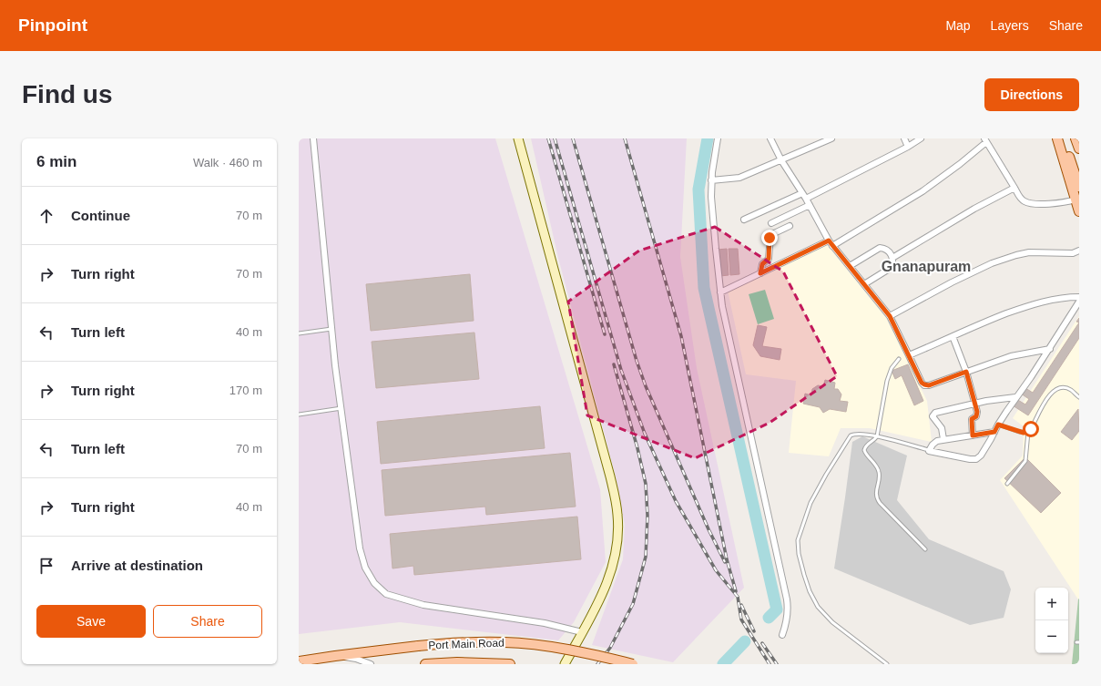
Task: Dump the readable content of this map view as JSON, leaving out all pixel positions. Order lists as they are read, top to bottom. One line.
{"streets":{"main road":["Port Main Road"]},"districts":["Gnanapuram"],"page":{"header":"Pinpoint","nav":["Map","Layers","Share"],"buttons":["Directions",["Save","Share"]],"title":"Find us","heading":["6 min","Walk · 460 m"],"list":[["Continue","70 m"],["Turn right","70 m"],["Turn left","40 m"],["Turn right","170 m"],["Turn left","70 m"],["Turn right","40 m"],"Arrive at destination"],"map_buttons":["+","−"]}}
